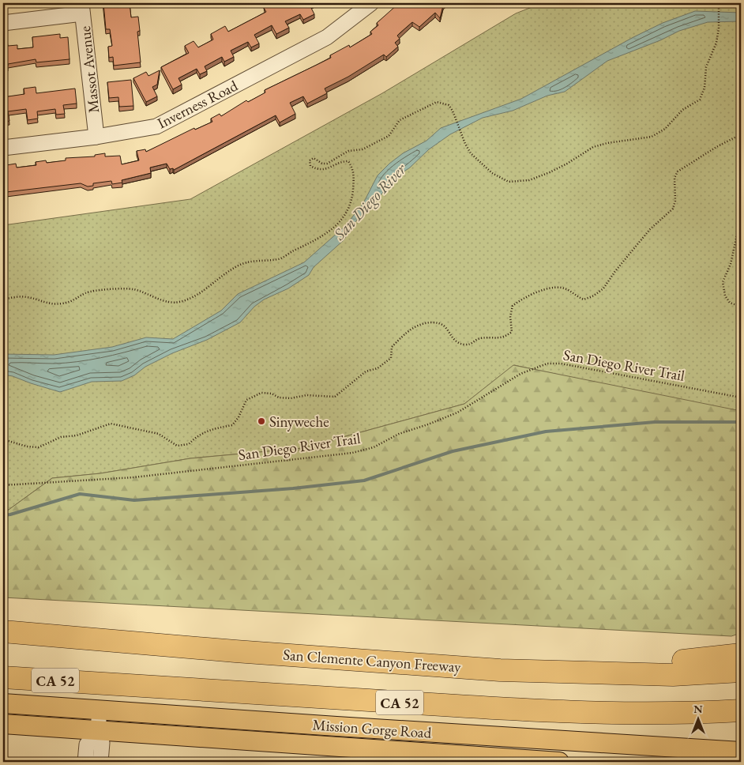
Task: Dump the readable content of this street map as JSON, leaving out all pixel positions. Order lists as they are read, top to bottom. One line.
{"streets":{"highway":["San Clemente Canyon Freeway","CA 52"],"main road":["Mission Gorge Road"],"street":["Massot Avenue","Inverness Road"],"path":["San Diego River Trail"]},"crossings":[["Massot Avenue","Inverness Road"]],"water":["San Diego River"],"places":["Sinyweche"],"north":"top"}
